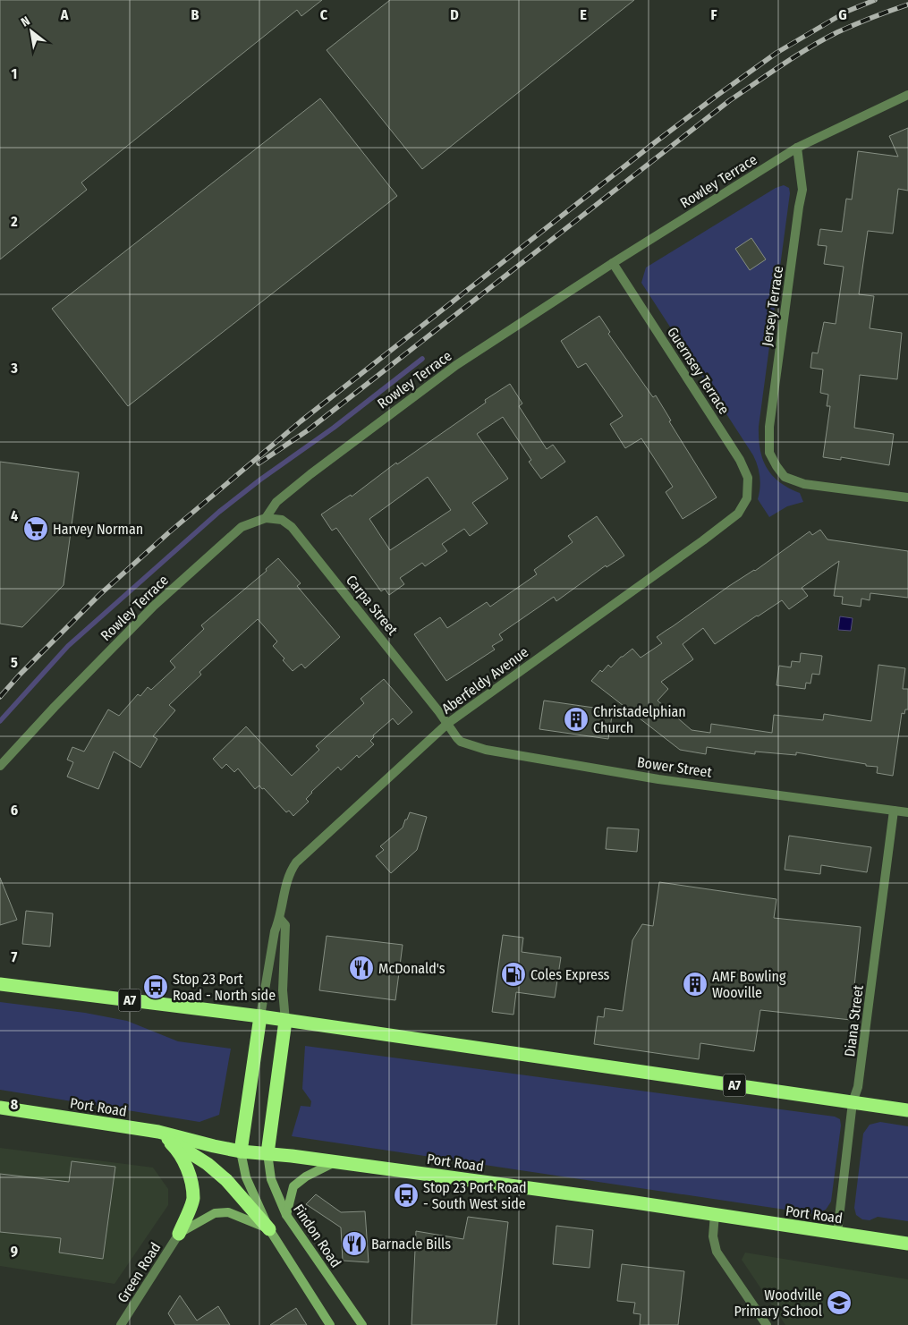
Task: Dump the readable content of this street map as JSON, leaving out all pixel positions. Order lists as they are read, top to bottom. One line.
{"streets":{"highway":["A7","Port Road"],"main road":["Findon Road"],"street":["Rowley Terrace","Jersey Terrace","Guernsey Terrace","Carpa Street","Aberfeldy Avenue","Bower Street","Diana Street","Green Road"]},"crossings":[["Rowley Terrace","Jersey Terrace"],["Rowley Terrace","Guernsey Terrace"],["Rowley Terrace","Carpa Street"],["Guernsey Terrace","Aberfeldy Avenue"],["Carpa Street","Aberfeldy Avenue"],["Carpa Street","Bower Street"],["Aberfeldy Avenue","Bower Street"],["Aberfeldy Avenue","A7"],["Bower Street","Diana Street"],["A7","Diana Street"],["Diana Street","Port Road"],["Port Road","Findon Road"]],"places":{"supermarket":["Harvey Norman"],"building":["Christadelphian Church","AMF Bowling Wooville"],"restaurant":["McDonald's","Barnacle Bills"],"fuel station":["Coles Express"],"bus stop":["Stop 23 Port Road - North side","Stop 23 Port Road - South West side"],"school or university":["Woodville Primary School"]},"north":"top left","grid":{"columns":["A","B","C","D","E","F","G"],"rows":["1","2","3","4","5","6","7","8","9"]}}
